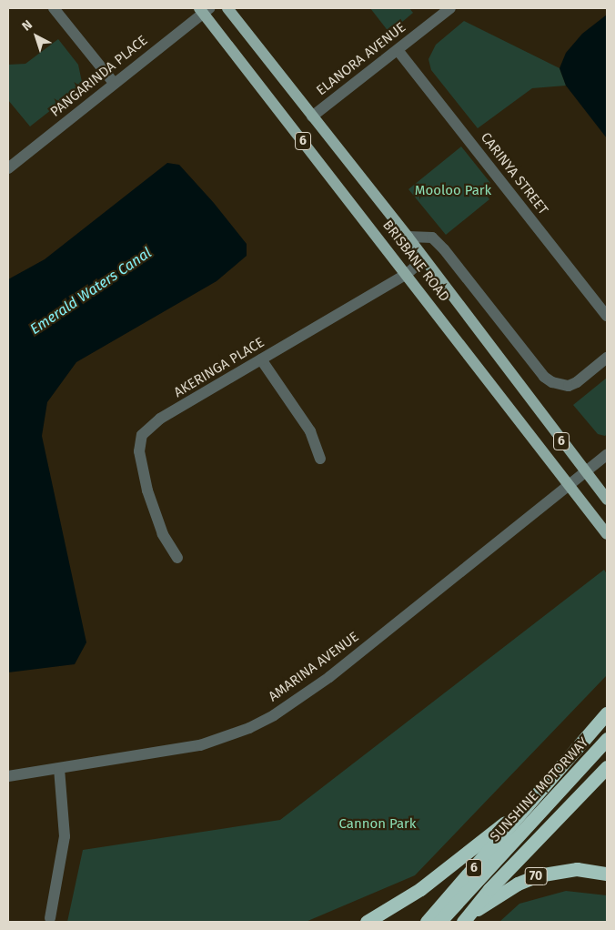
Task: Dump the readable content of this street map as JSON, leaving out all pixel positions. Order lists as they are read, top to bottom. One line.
{"streets":{"highway":["6","SUNSHINE MOTORWAY","70"],"main road":["BRISBANE ROAD"],"street":["ELANORA AVENUE","PANGARINDA PLACE","CARINYA STREET","AKERINGA PLACE","AMARINA AVENUE"]},"crossings":[["ELANORA AVENUE","CARINYA STREET"],["ELANORA AVENUE","BRISBANE ROAD"],["PANGARINDA PLACE","BRISBANE ROAD"],["BRISBANE ROAD","AKERINGA PLACE"],["BRISBANE ROAD","AMARINA AVENUE"]],"water":["Emerald Waters Canal"],"parks":["Mooloo Park","Cannon Park"],"north":"top left"}
